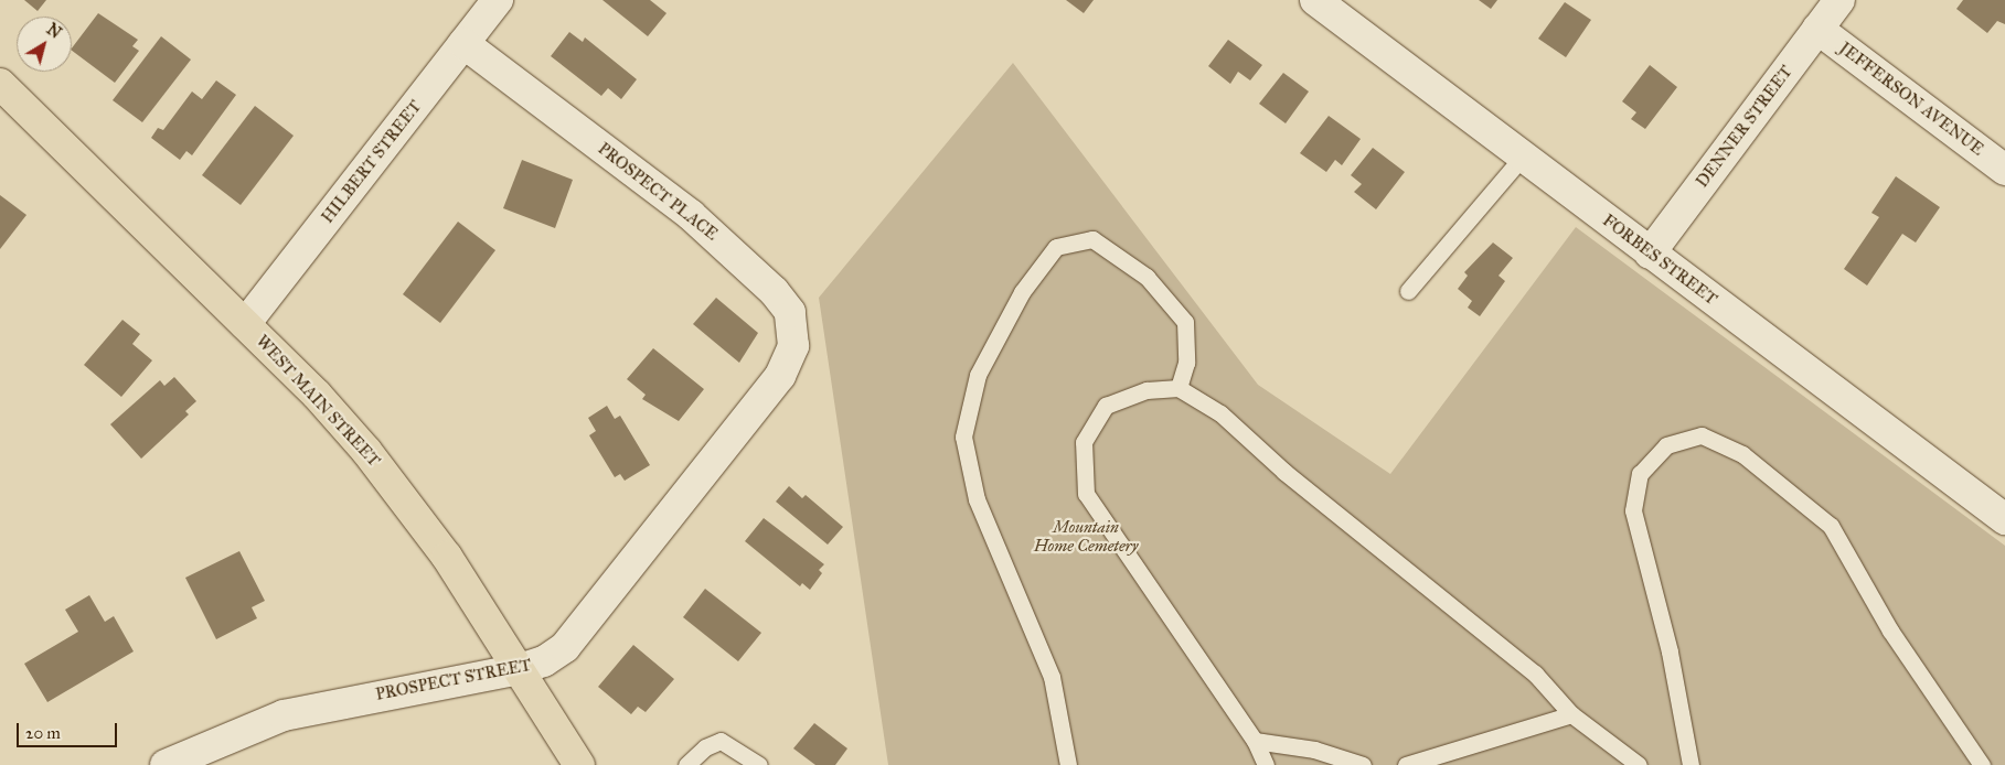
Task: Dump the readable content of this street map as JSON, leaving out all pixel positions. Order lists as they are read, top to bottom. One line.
{"streets":{"main road":["WEST MAIN STREET"],"street":["JEFFERSON AVENUE","DENNER STREET","HILBERT STREET","PROSPECT PLACE","FORBES STREET","PROSPECT STREET"]},"crossings":[["JEFFERSON AVENUE","DENNER STREET"],["DENNER STREET","FORBES STREET"],["HILBERT STREET","PROSPECT PLACE"],["HILBERT STREET","WEST MAIN STREET"],["PROSPECT PLACE","PROSPECT STREET"],["WEST MAIN STREET","PROSPECT STREET"]],"parks":["Mountain Home Cemetery"],"scale_bar":"20 m","north":"top right"}
